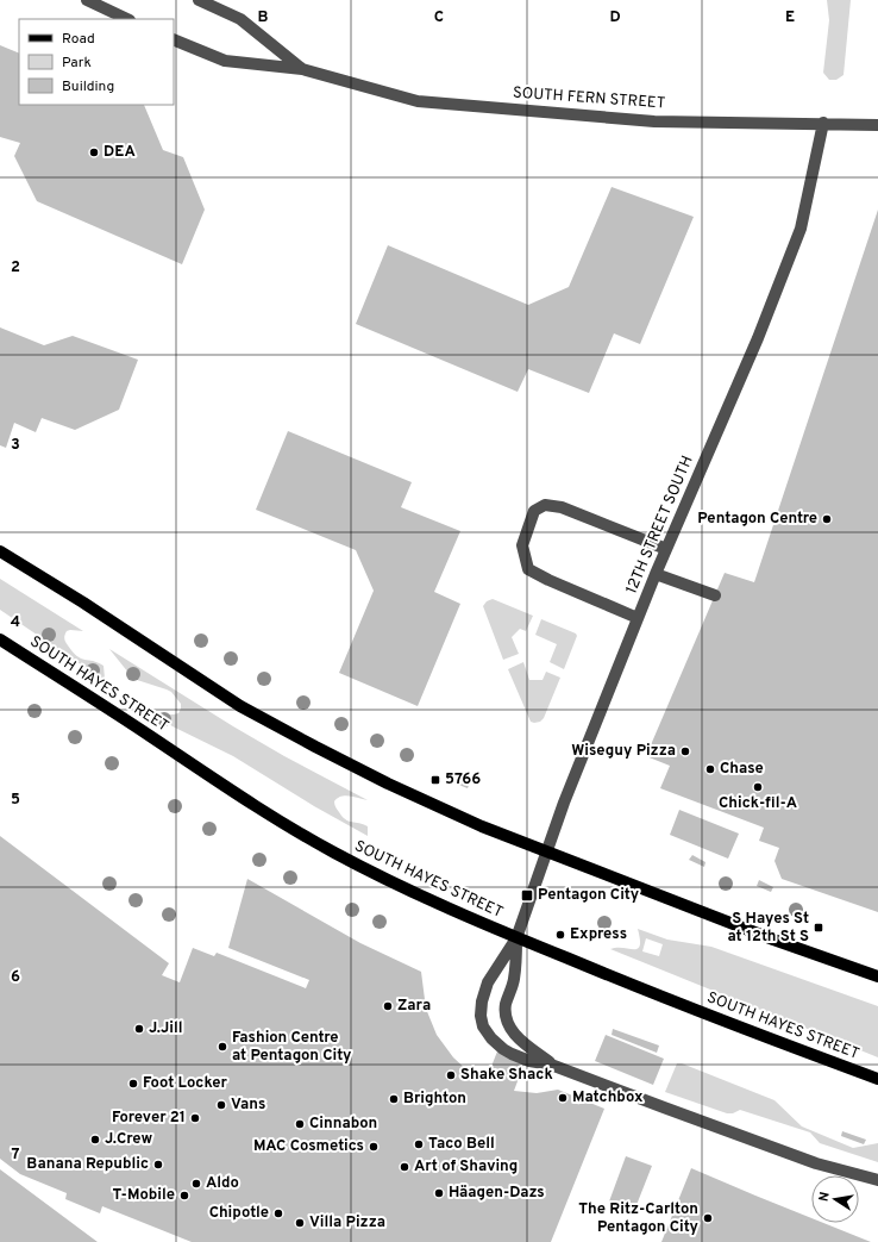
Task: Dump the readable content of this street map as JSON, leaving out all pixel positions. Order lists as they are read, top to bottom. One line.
{"streets":{"main road":["SOUTH HAYES STREET"],"street":["SOUTH FERN STREET","12TH STREET SOUTH"]},"crossings":[["SOUTH FERN STREET","12TH STREET SOUTH"],["12TH STREET SOUTH","SOUTH HAYES STREET"]],"places":{"other":["DEA","Pentagon Centre","Wiseguy Pizza","Chase","Chick-fil-A","Express","Zara","J.Jill","Fashion Centre at Pentagon City","Shake Shack","Foot Locker","Matchbox","Brighton","Vans","Forever 21","Cinnabon","J.Crew","Taco Bell","MAC Cosmetics","Banana Republic","Art of Shaving","Aldo","Häagen-Dazs","T-Mobile","Chipotle","The Ritz-Carlton Pentagon City","Villa Pizza"],"transit":["5766","Pentagon City","S Hayes St at 12th St S"]},"legend":["Road","Park","Building"],"north":"left","grid":{"columns":["B","C","D","E"],"rows":["2","3","4","5","6","7"]}}
